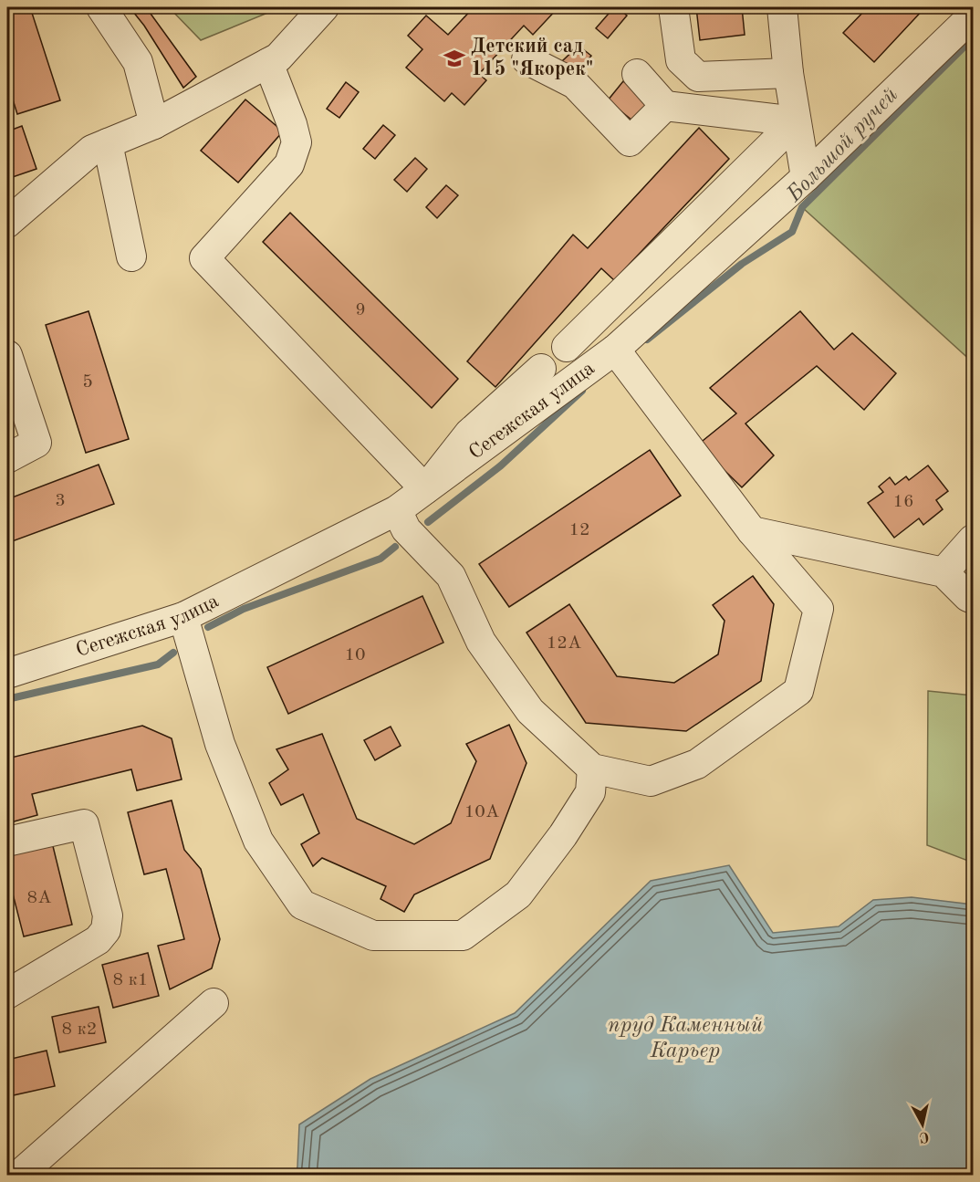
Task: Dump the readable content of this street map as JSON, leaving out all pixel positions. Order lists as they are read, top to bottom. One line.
{"streets":{"street":["Сегежская улица"]},"water":["Большой ручей","пруд Каменный Карьер"],"places":{"school or university":["Детский сад 115 \"Якорек\""]},"house_numbers":["9","5","3","16","12","12А","10","10А","8А","8 к1","8 к2"],"north":"bottom"}
